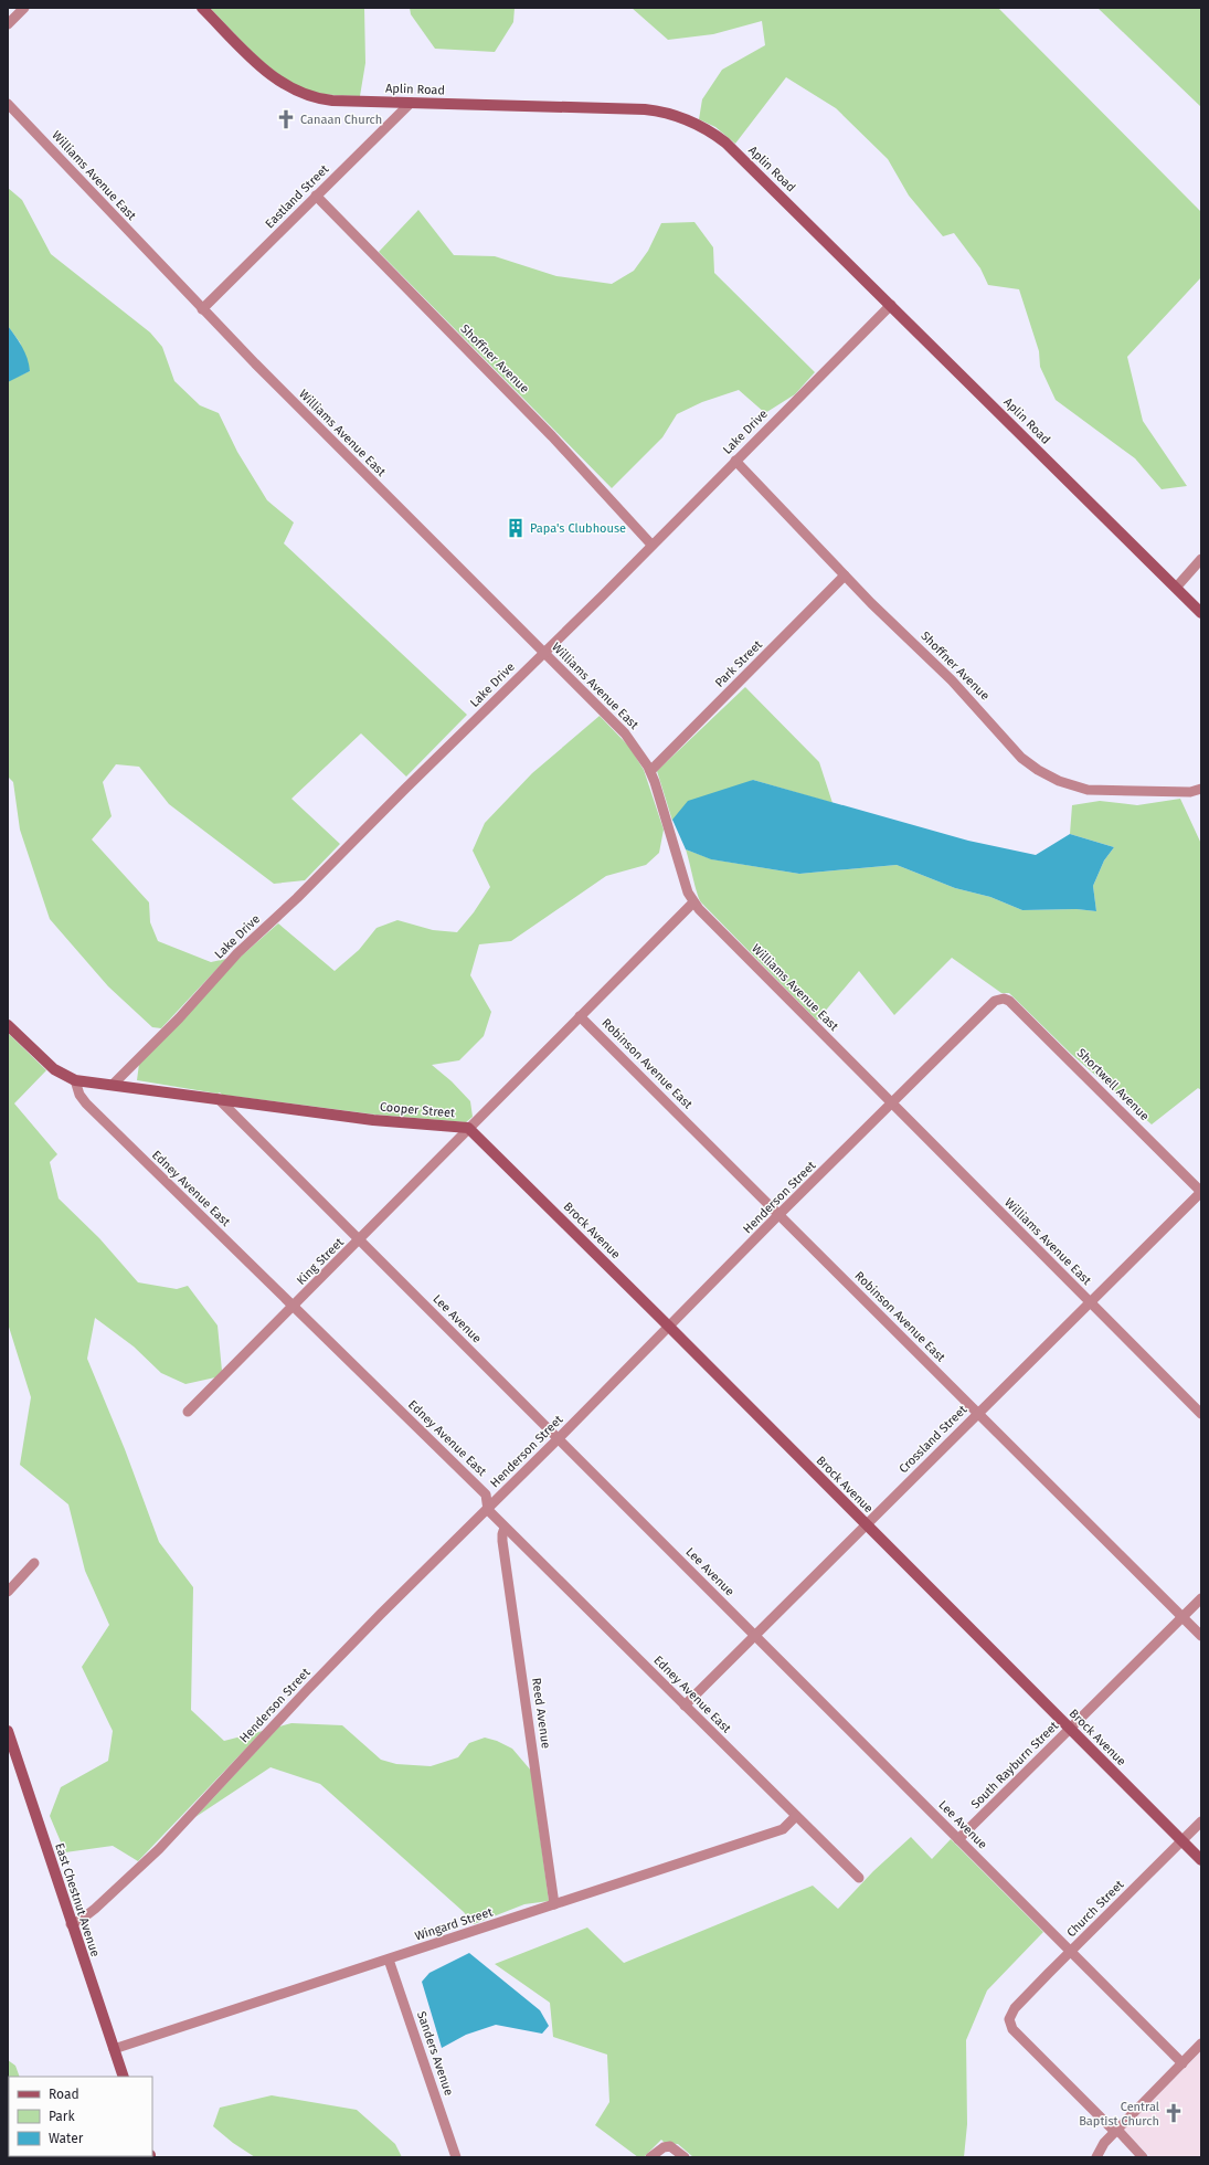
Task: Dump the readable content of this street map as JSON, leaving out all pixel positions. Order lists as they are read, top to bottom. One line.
{"streets":{"street":["Aplin Road","Williams Avenue East","Eastland Street","Shoffner Avenue","Lake Drive","Park Street","Robinson Avenue East","Shortwell Avenue","Cooper Street","Edney Avenue East","Henderson Street","Brock Avenue","King Street","Lee Avenue","Crossland Street","Reed Avenue","South Rayburn Street","East Chestnut Avenue","Church Street","Wingard Street","Sanders Avenue"]},"crossings":[["Aplin Road","Eastland Street"],["Aplin Road","Lake Drive"],["Williams Avenue East","Eastland Street"],["Williams Avenue East","Lake Drive"],["Williams Avenue East","Park Street"],["Williams Avenue East","Cooper Street"],["Williams Avenue East","Henderson Street"],["Williams Avenue East","Crossland Street"],["Eastland Street","Shoffner Avenue"],["Shoffner Avenue","Lake Drive"],["Shoffner Avenue","Park Street"],["Lake Drive","Cooper Street"],["Robinson Avenue East","Cooper Street"],["Robinson Avenue East","Henderson Street"],["Robinson Avenue East","Crossland Street"],["Robinson Avenue East","South Rayburn Street"],["Shortwell Avenue","Henderson Street"],["Shortwell Avenue","Crossland Street"],["Cooper Street","Edney Avenue East"],["Cooper Street","Brock Avenue"],["Cooper Street","King Street"],["Cooper Street","Lee Avenue"],["Edney Avenue East","Henderson Street"],["Edney Avenue East","King Street"],["Edney Avenue East","Crossland Street"],["Edney Avenue East","Reed Avenue"],["Edney Avenue East","Wingard Street"],["Henderson Street","Brock Avenue"],["Henderson Street","Lee Avenue"],["Henderson Street","East Chestnut Avenue"],["Brock Avenue","King Street"],["Brock Avenue","Crossland Street"],["Brock Avenue","South Rayburn Street"],["Brock Avenue","Church Street"],["King Street","Lee Avenue"],["Lee Avenue","Crossland Street"],["Lee Avenue","South Rayburn Street"],["Lee Avenue","Church Street"],["Reed Avenue","Wingard Street"],["East Chestnut Avenue","Wingard Street"],["Wingard Street","Sanders Avenue"]],"places":{"church":["Canaan Church","Central Baptist Church"],"building":["Papa's Clubhouse"]},"legend":["Road","Park","Water"]}
